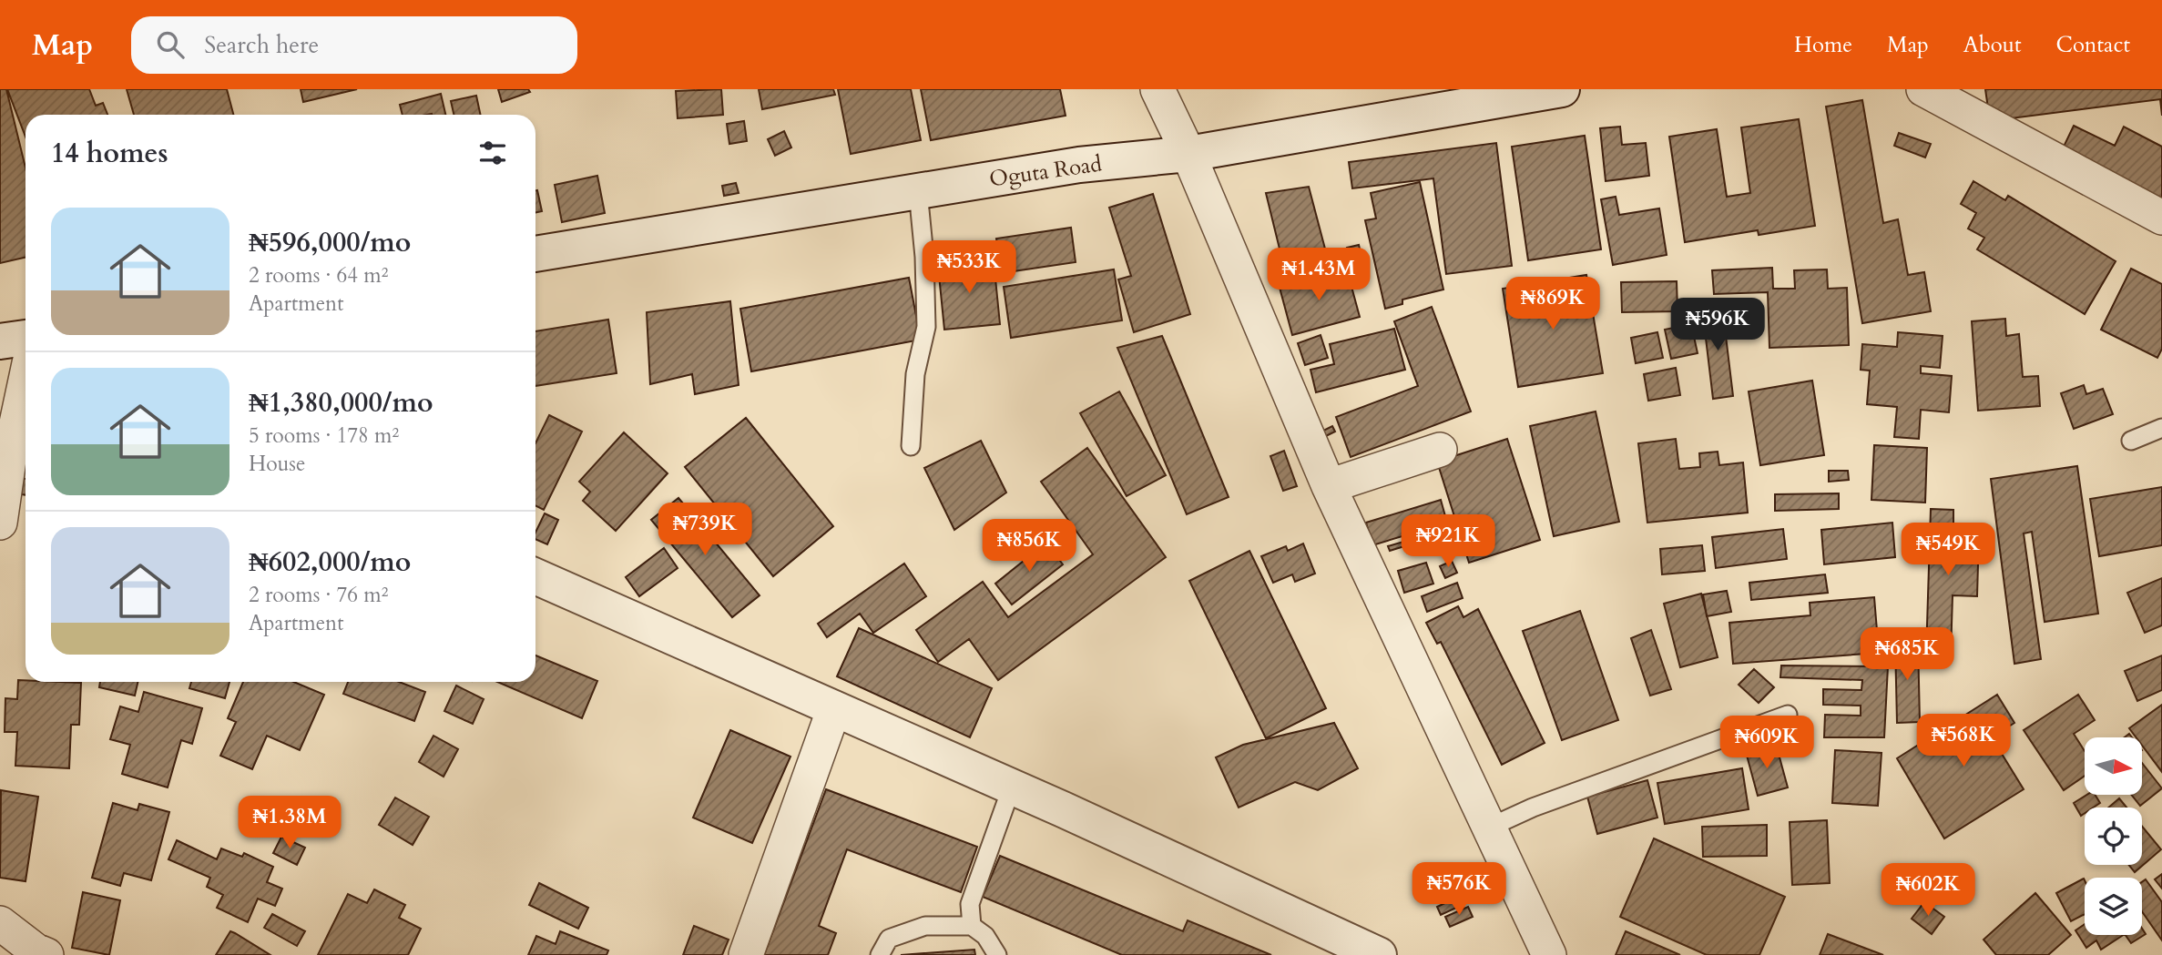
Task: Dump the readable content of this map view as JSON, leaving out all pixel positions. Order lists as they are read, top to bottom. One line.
{"streets":{"main road":["Oguta Road"]},"north":"right","page":{"header":"Map","search":"Search here","nav":["Home","Map","About","Contact"],"heading":"14 homes","list":[{"name":"₦596,000/mo","note":"2 rooms · 64 m² · Apartment"},{"name":"₦1,380,000/mo","note":"5 rooms · 178 m² · House"},{"name":"₦602,000/mo","note":"2 rooms · 76 m² · Apartment"}],"price":["₦533K","₦1.43M","₦869K","₦596K","₦739K","₦921K","₦856K","₦549K","₦685K","₦568K","₦609K","₦1.38M","₦576K","₦602K"]}}
